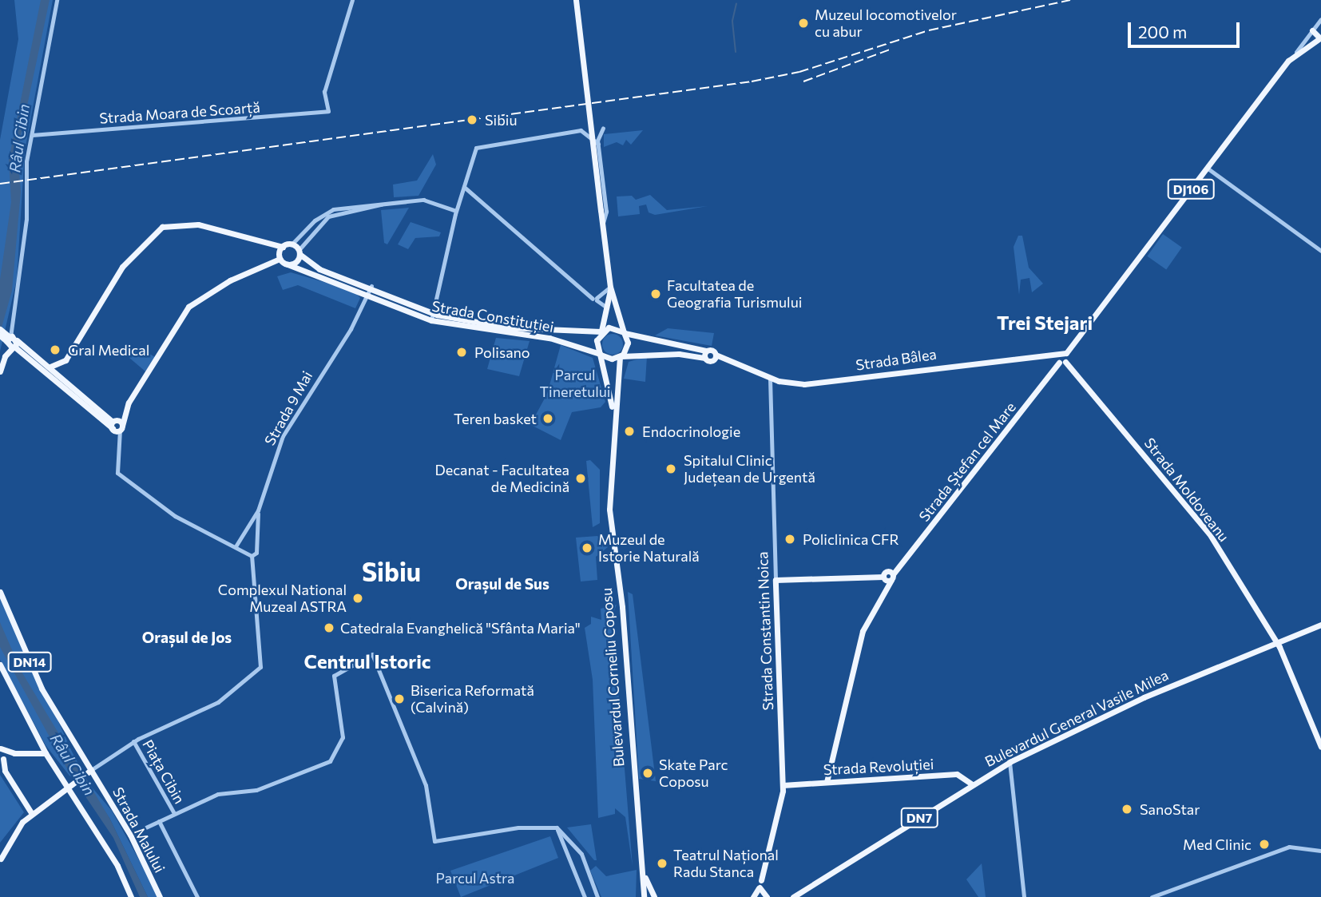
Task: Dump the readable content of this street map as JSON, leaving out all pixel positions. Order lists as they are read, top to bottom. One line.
{"streets":{"main road":["DJ106","Strada Constituției","Strada Bâlea","Strada Ștefan cel Mare","Strada Moldoveanu","Strada Constantin Noica","DN14","Bulevardul Corneliu Coposu","Bulevardul General Vasile Milea","Strada Revoluției","Piața Cibin","DN7","Strada Malului"],"street":["Strada Moara de Scoarță","Strada 9 Mai"]},"crossings":[["DJ106","Strada Bâlea"],["Strada Constituției","Strada Bâlea"],["Strada Constituției","Strada 9 Mai"],["Strada Constituției","Bulevardul Corneliu Coposu"],["Strada Bâlea","Strada Moldoveanu"],["Strada Bâlea","Strada Constantin Noica"],["Strada Bâlea","Bulevardul Corneliu Coposu"],["Strada Ștefan cel Mare","Strada Moldoveanu"],["Strada Ștefan cel Mare","Strada Revoluției"],["Strada Moldoveanu","Bulevardul General Vasile Milea"],["Strada Constantin Noica","Strada Revoluției"],["DN14","Piața Cibin"],["DN14","Strada Malului"],["Bulevardul General Vasile Milea","Strada Revoluției"],["Piața Cibin","Strada Malului"]],"districts":["Trei Stejari","Sibiu","Orașul de Sus","Orașul de Jos","Centrul Istoric"],"water":["Râul Cibin"],"parks":["Parcul Tineretului","Parcul Astra"],"places":["Muzeul locomotivelor cu abur","Sibiu","Facultatea de Geografia Turismului","Gral Medical","Polisano","Teren basket","Endocrinologie","Spitalul Clinic Județean de Urgentă","Decanat - Facultatea de Medicină","Policlinica CFR","Muzeul de Istorie Naturală","Complexul National Muzeal ASTRA","Catedrala Evanghelică \"Sfânta Maria\"","Biserica Reformată (Calvină)","Skate Parc Coposu","SanoStar","Med Clinic","Teatrul Național Radu Stanca"],"scale_bar":"200 m"}
